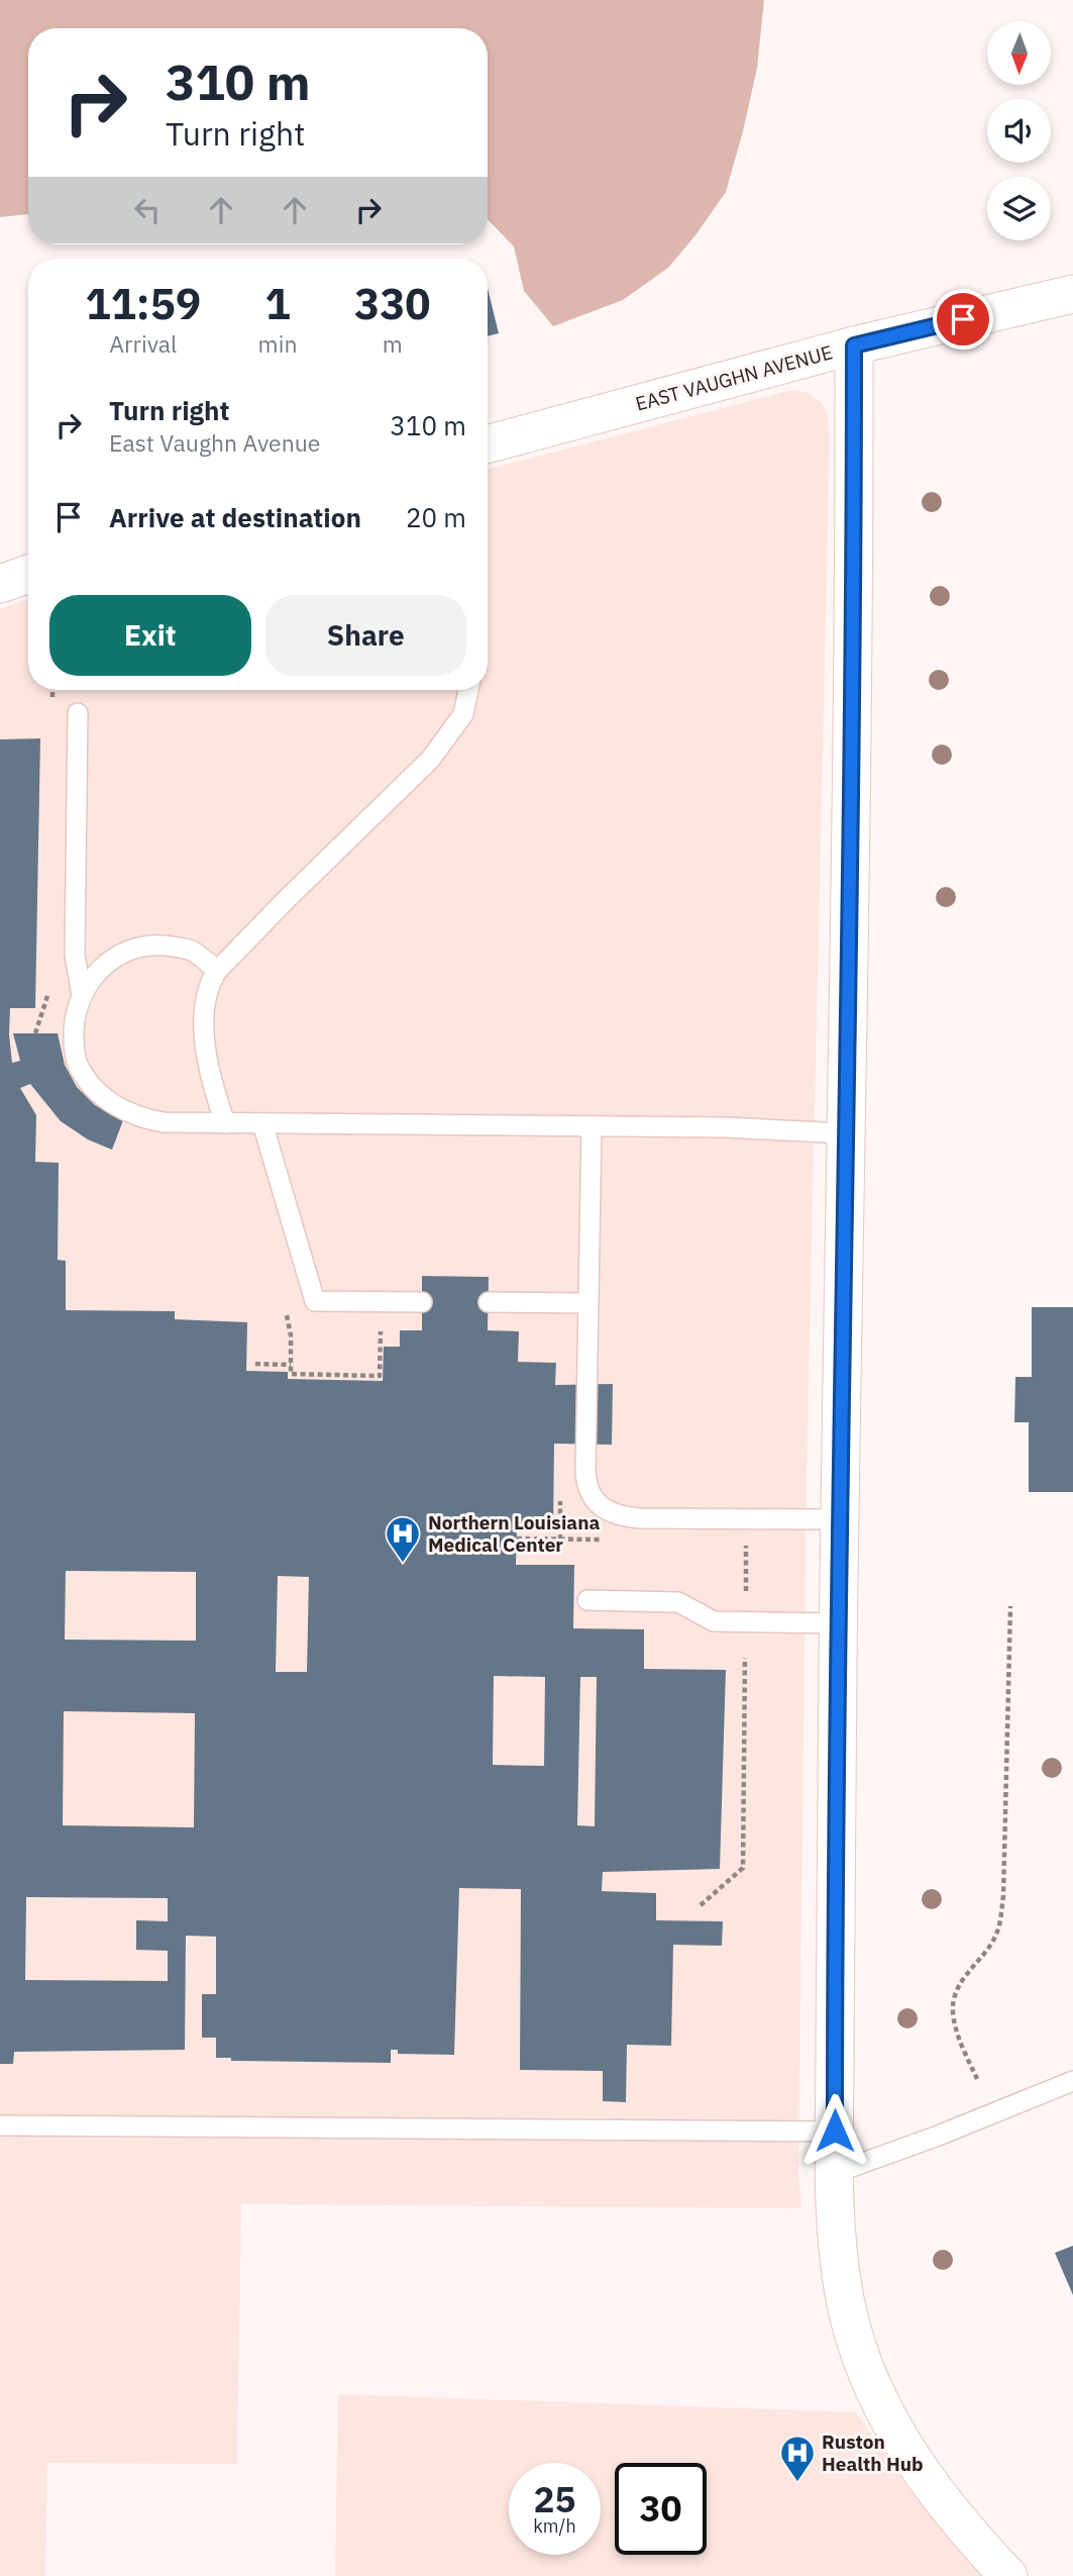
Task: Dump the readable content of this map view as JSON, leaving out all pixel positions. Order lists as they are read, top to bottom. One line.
{"streets":{"street":["EAST VAUGHN AVENUE"]},"places":{"hospital":["Northern Louisiana Medical Center","Ruston Health Hub"]},"north":"bottom","page":{"turn":["310 m","Turn right"],"eta":["11:59","Arrival","1","min","330","m"],"list":[{"name":"Turn right","note":"East Vaughn Avenue","value":"310 m"},{"name":"Arrive at destination","value":"20 m"}],"buttons":["Exit","Share"],"speed":"25 km/h","limit":"30"}}
